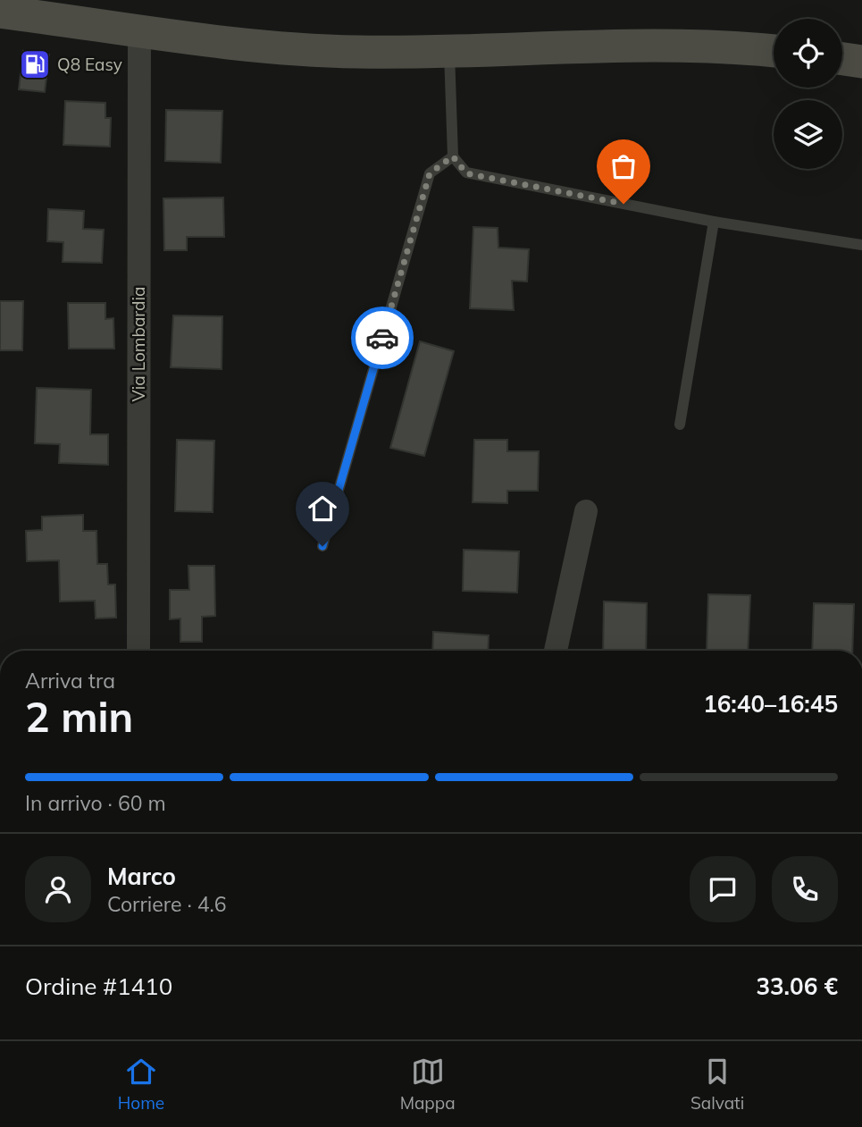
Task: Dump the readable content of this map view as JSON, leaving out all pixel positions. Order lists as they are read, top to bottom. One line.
{"streets":{"street":["Via Lombardia"]},"places":{"fuel station":["Q8 Easy"]},"page":{"heading":["2 min","Arriva tra","16:40–16:45"],"panel":["Marco","Corriere · 4.6","Ordine #1410","33.06 €"],"bar":"In arrivo · 60 m","tabs":["Home","Mappa","Salvati"]}}
